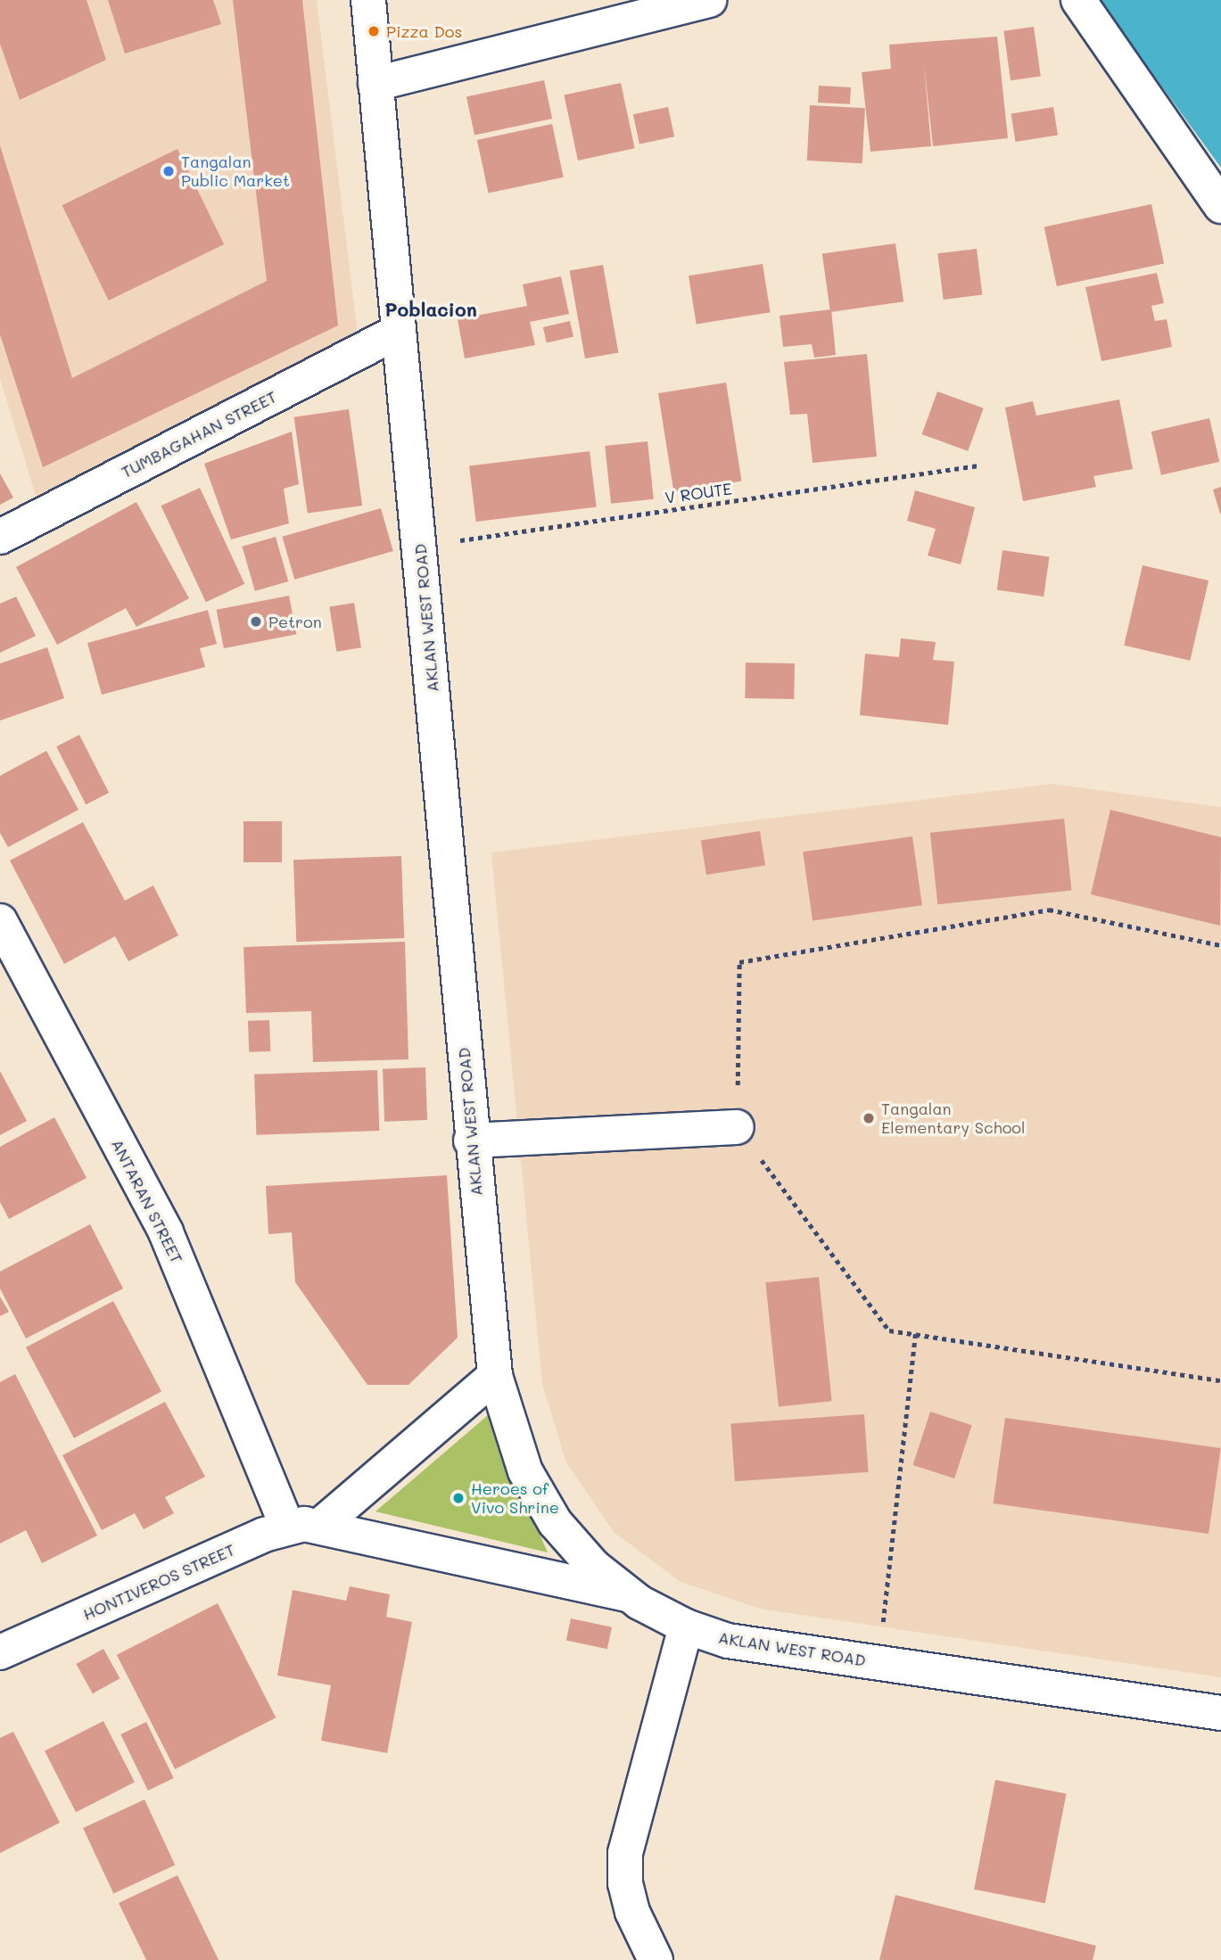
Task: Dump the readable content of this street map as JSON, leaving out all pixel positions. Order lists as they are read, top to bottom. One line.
{"streets":{"street":["TUMBAGAHAN STREET","AKLAN WEST ROAD","ANTARAN STREET","HONTIVEROS STREET"],"path":["V ROUTE"]},"crossings":[["TUMBAGAHAN STREET","AKLAN WEST ROAD"],["V ROUTE","AKLAN WEST ROAD"],["AKLAN WEST ROAD","HONTIVEROS STREET"],["ANTARAN STREET","HONTIVEROS STREET"]],"districts":["Poblacion"],"places":["Pizza Dos","Tangalan Public Market","Petron","Tangalan Elementary School","Heroes of Vivo Shrine"]}
